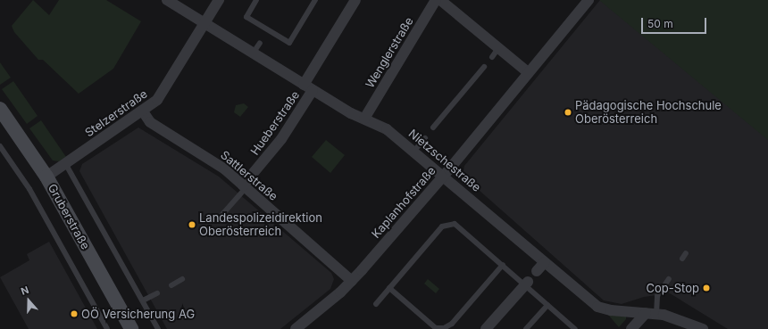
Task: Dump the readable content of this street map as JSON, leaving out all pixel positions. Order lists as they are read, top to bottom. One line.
{"streets":{"main road":["Gruberstraße"],"street":["Wenglerstraße","Stelzerstraße","Hueberstraße","Nietzschestraße","Sattlerstraße","Kaplanhofstraße"]},"crossings":[["Wenglerstraße","Nietzschestraße"],["Stelzerstraße","Nietzschestraße"],["Stelzerstraße","Sattlerstraße"],["Stelzerstraße","Gruberstraße"],["Hueberstraße","Nietzschestraße"],["Hueberstraße","Sattlerstraße"],["Nietzschestraße","Kaplanhofstraße"],["Sattlerstraße","Kaplanhofstraße"]],"places":["Pädagogische Hochschule Oberösterreich","Landespolizeidirektion Oberösterreich","Cop-Stop","OÖ Versicherung AG"],"scale_bar":"50 m","north":"top"}
